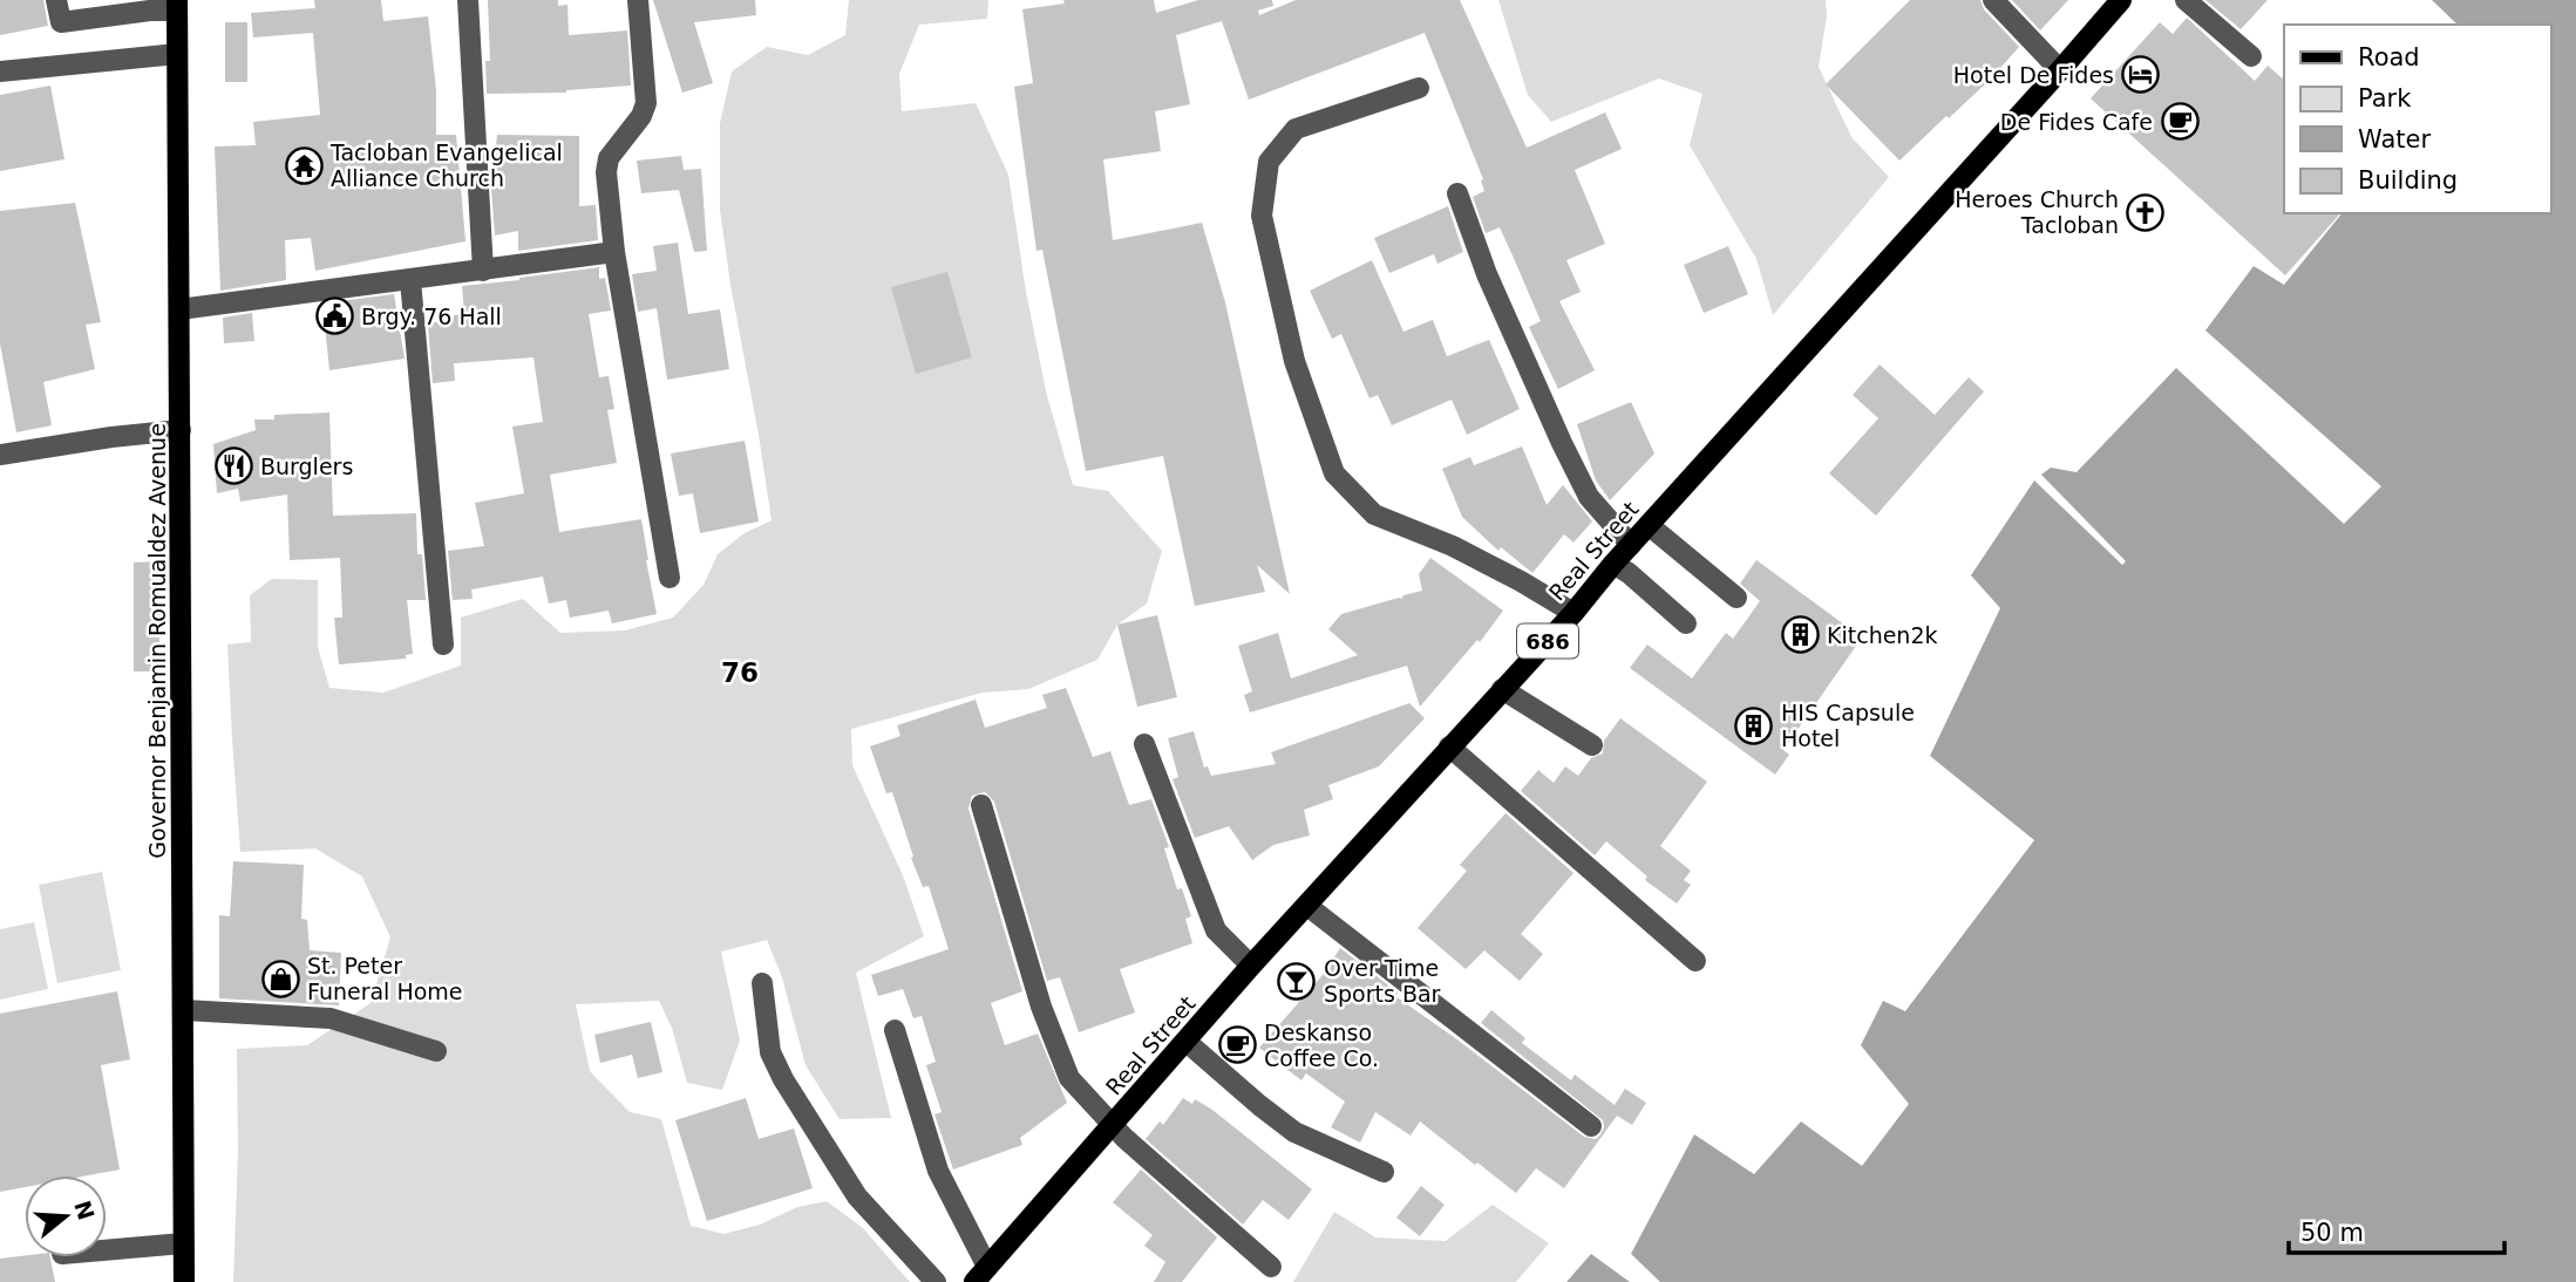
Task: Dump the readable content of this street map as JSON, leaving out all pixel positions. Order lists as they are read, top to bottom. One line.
{"streets":{"main road":["Real Street","Governor Benjamin Romualdez Avenue","686"]},"districts":["76"],"places":{"hotel":["Hotel De Fides"],"cafe":["De Fides Cafe","Deskanso Coffee Co."],"temple":["Tacloban Evangelical Alliance Church"],"church":["Heroes Church Tacloban"],"public building":["Brgy. 76 Hall"],"restaurant":["Burglers"],"building":["Kitchen2k","HIS Capsule Hotel"],"shop":["St. Peter Funeral Home"],"bar":["Over Time Sports Bar"]},"legend":["Road","Park","Water","Building"],"scale_bar":"50 m","north":"right"}
